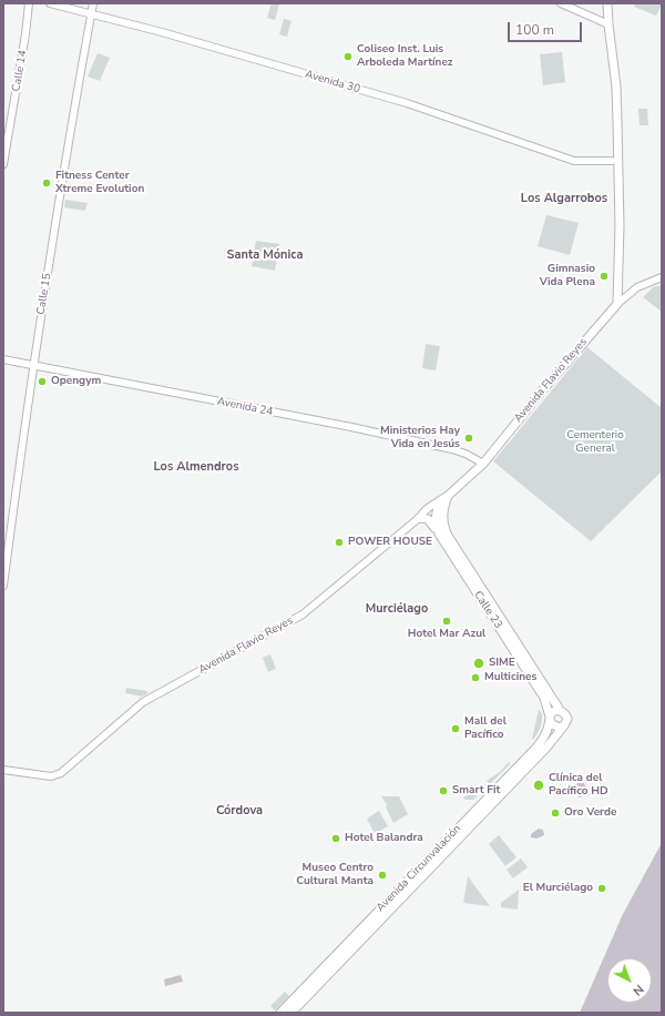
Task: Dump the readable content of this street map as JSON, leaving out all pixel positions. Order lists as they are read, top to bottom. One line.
{"streets":{"main road":["Avenida Flavio Reyes","Calle 23","Avenida Circunvalación"],"street":["Calle 14","Avenida 30","Calle 15","Avenida 24"]},"crossings":[["Avenida 30","Calle 15"],["Calle 15","Avenida 24"],["Avenida Flavio Reyes","Avenida 24"],["Avenida Flavio Reyes","Calle 23"],["Calle 23","Avenida Circunvalación"]],"districts":["Los Algarrobos","Santa Mónica","Los Almendros","Murciélago","Córdova"],"parks":["Cementerio General"],"places":["Coliseo Inst. Luis Arboleda Martínez","Fitness Center Xtreme Evolution","Gimnasio Vida Plena","Opengym","Ministerios Hay Vida en Jesús","POWER HOUSE","Hotel Mar Azul","SIME","Multicines","Mall del Pacífico","Clínica del Pacífico HD","Smart Fit","Oro Verde","Hotel Balandra","Museo Centro Cultural Manta","El Murciélago"],"scale_bar":"100 m","north":"bottom right"}
